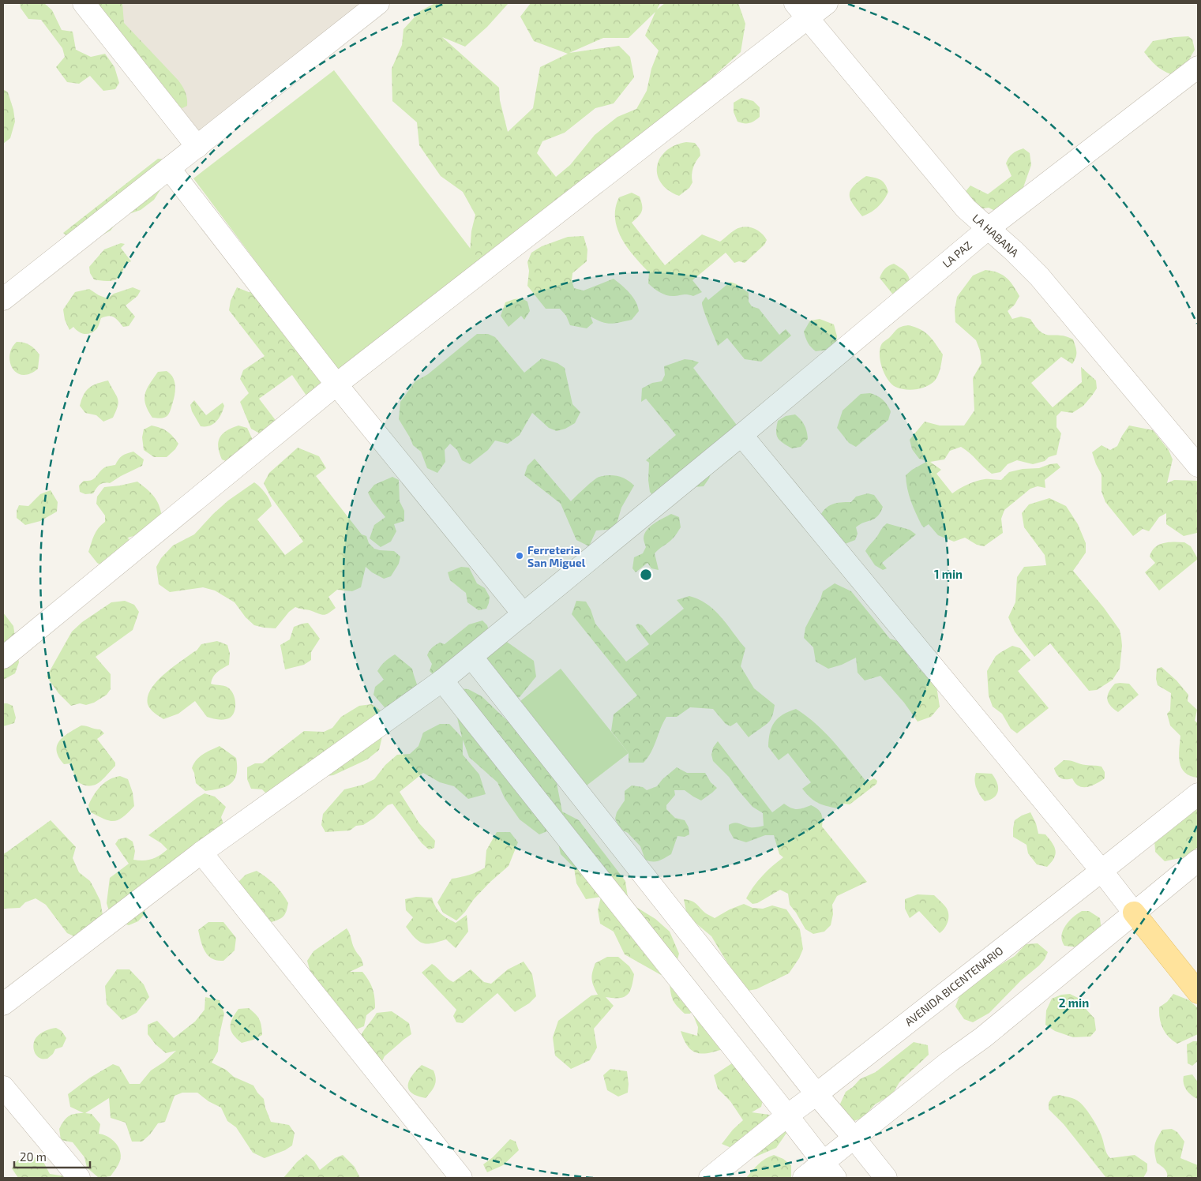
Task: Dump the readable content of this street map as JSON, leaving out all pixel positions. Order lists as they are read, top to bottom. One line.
{"streets":{"street":["LA HABANA","LA PAZ","AVENIDA BICENTENARIO"]},"crossings":[["LA HABANA","LA PAZ"]],"places":["Ferreteria San Miguel"],"scale_bar":"20 m","rings":["1 min","2 min"]}
